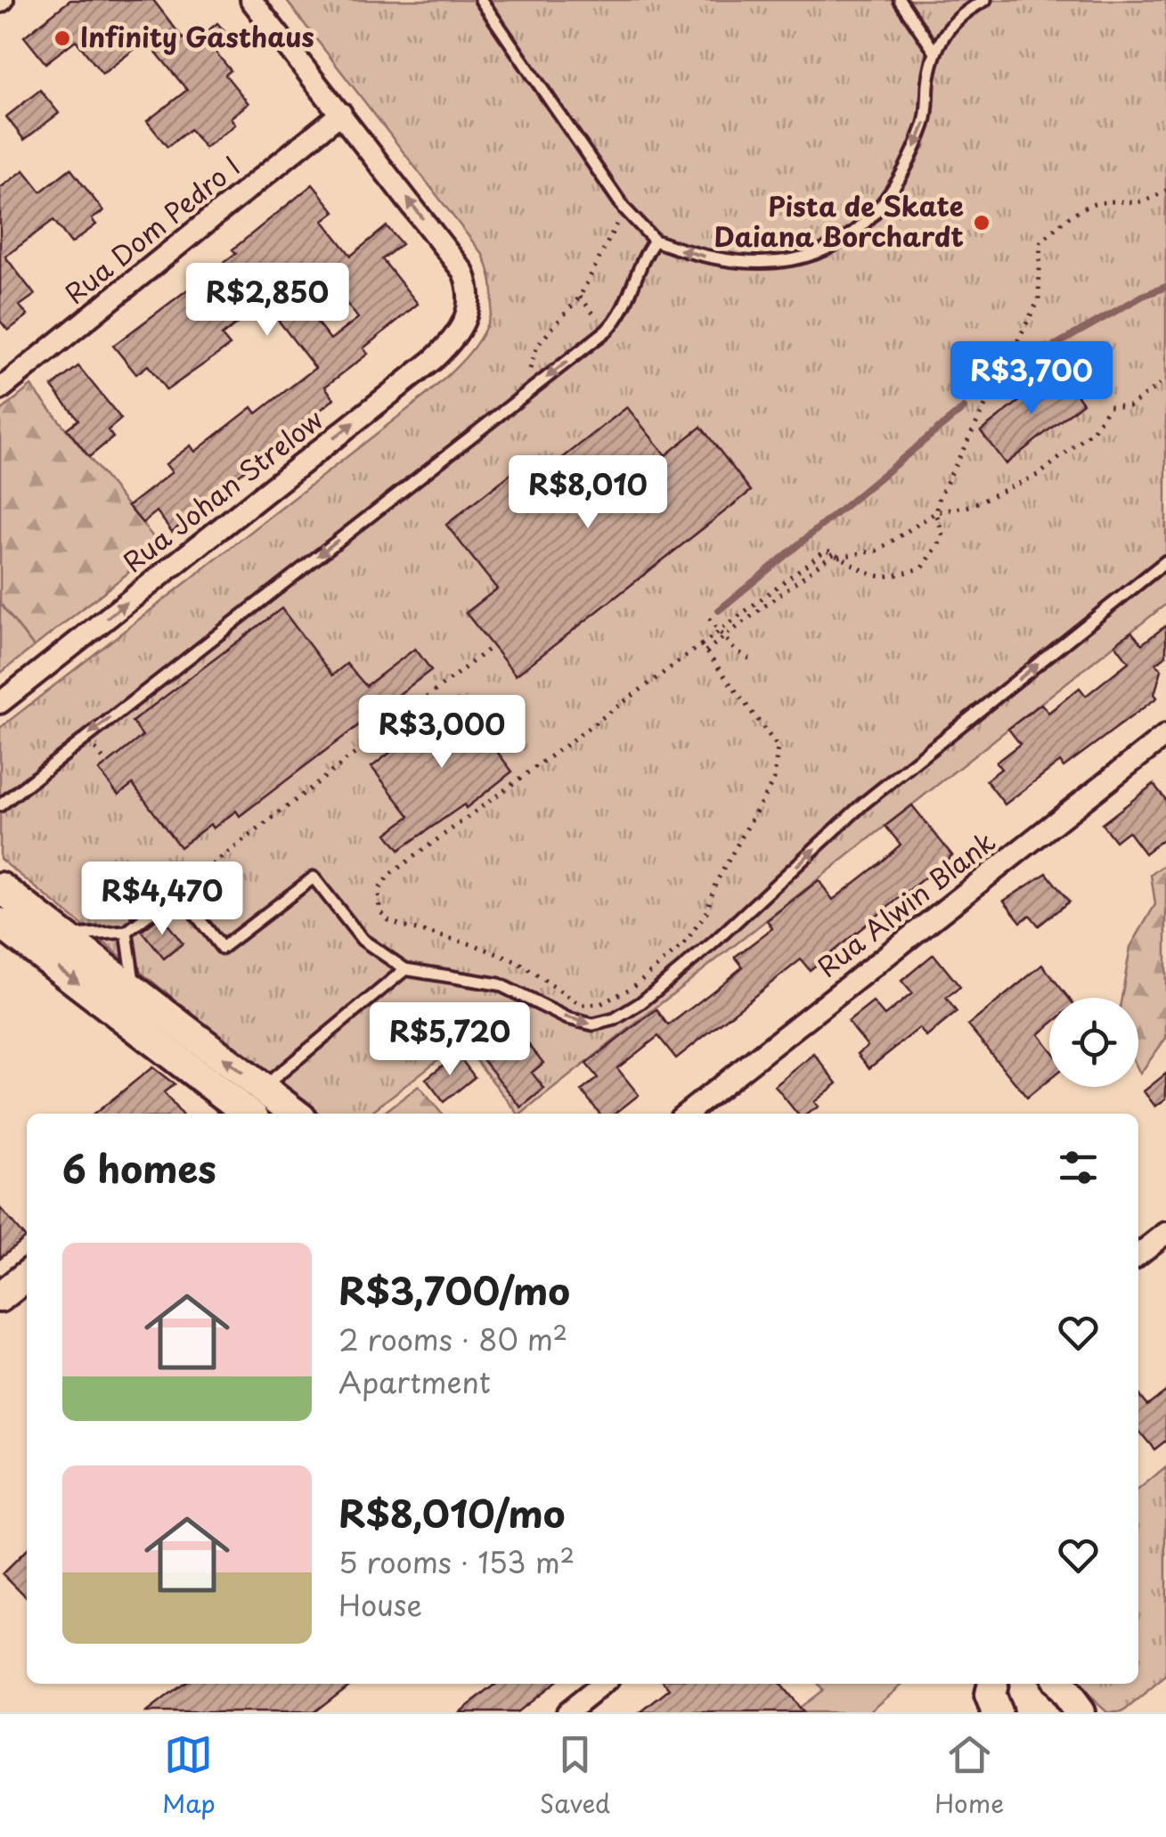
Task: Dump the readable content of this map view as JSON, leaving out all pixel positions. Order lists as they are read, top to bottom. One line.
{"streets":{"street":["Rua Dom Pedro I","Rua Johan Strelow","Rua Alwin Blank"]},"crossings":[["Rua Dom Pedro I","Rua Johan Strelow"]],"places":["Infinity Gasthaus","Pista de Skate Daiana Borchardt"],"page":{"price":["R$2,850","R$3,700","R$8,010","R$3,000","R$4,470","R$5,720"],"heading":"6 homes","list":[{"name":"R$3,700/mo","note":"2 rooms · 80 m² · Apartment"},{"name":"R$8,010/mo","note":"5 rooms · 153 m² · House"}],"tabs":["Map","Saved","Home"]}}
